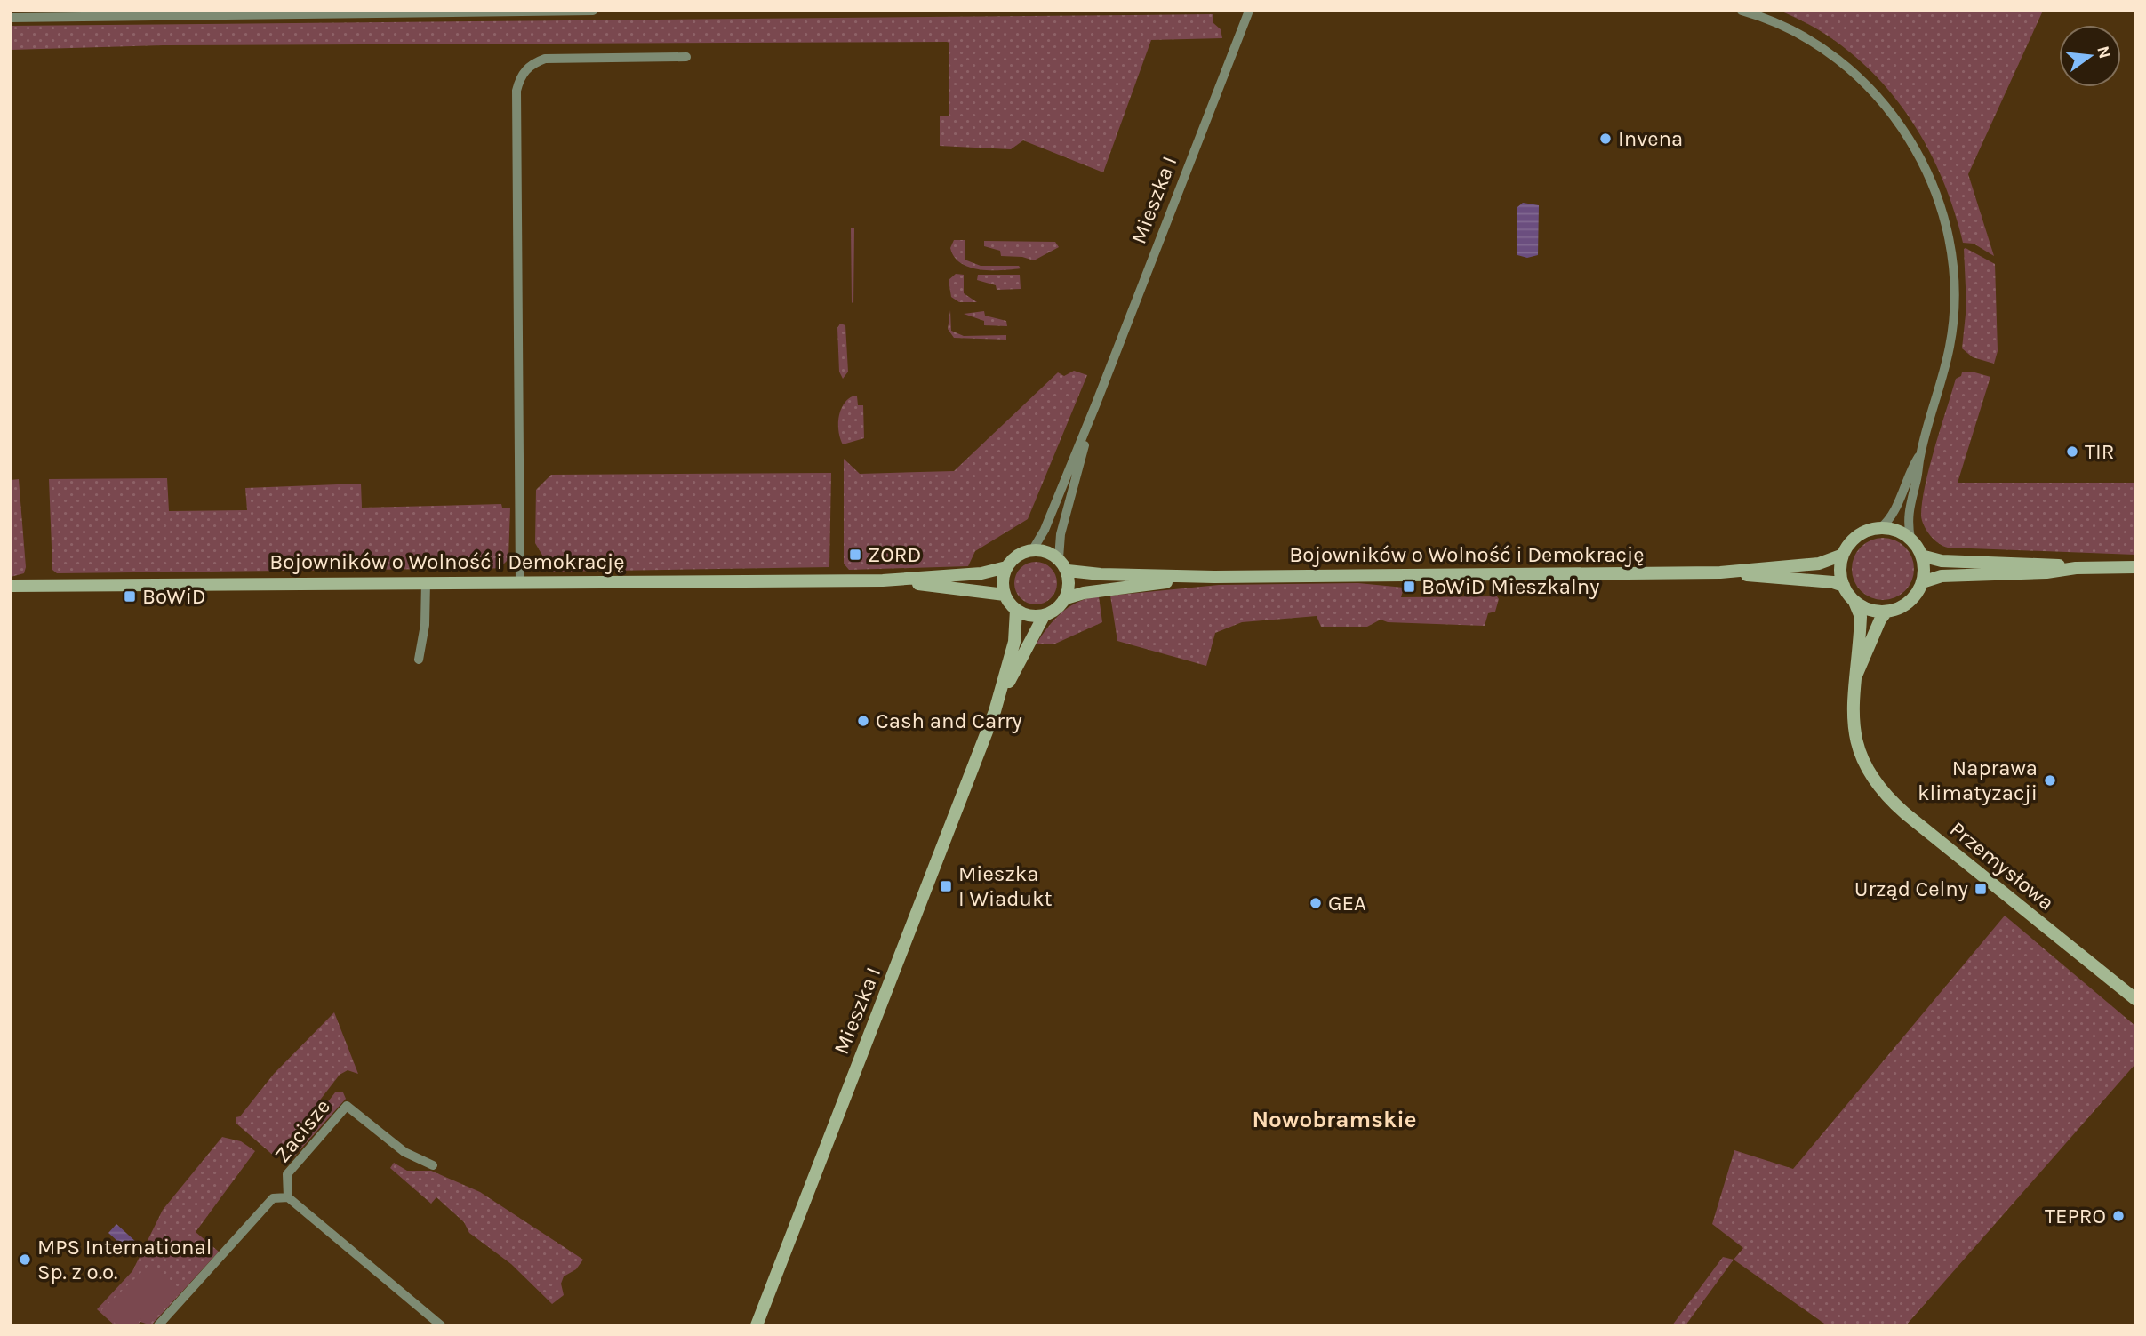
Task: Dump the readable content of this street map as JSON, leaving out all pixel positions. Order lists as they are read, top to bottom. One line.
{"streets":{"main road":["Mieszka I","Bojowników o Wolność i Demokrację","Przemysłowa"],"street":["Zacisze"]},"crossings":[["Mieszka I","Bojowników o Wolność i Demokrację"],["Bojowników o Wolność i Demokrację","Przemysłowa"]],"districts":["Nowobramskie"],"places":{"other":["Invena","TIR","Cash and Carry","Naprawa klimatyzacji","GEA","TEPRO","MPS International Sp. z o.o."],"transit":["ZORD","BoWiD Mieszkalny","BoWiD","Mieszka I Wiadukt","Urząd Celny"]},"north":"right"}
